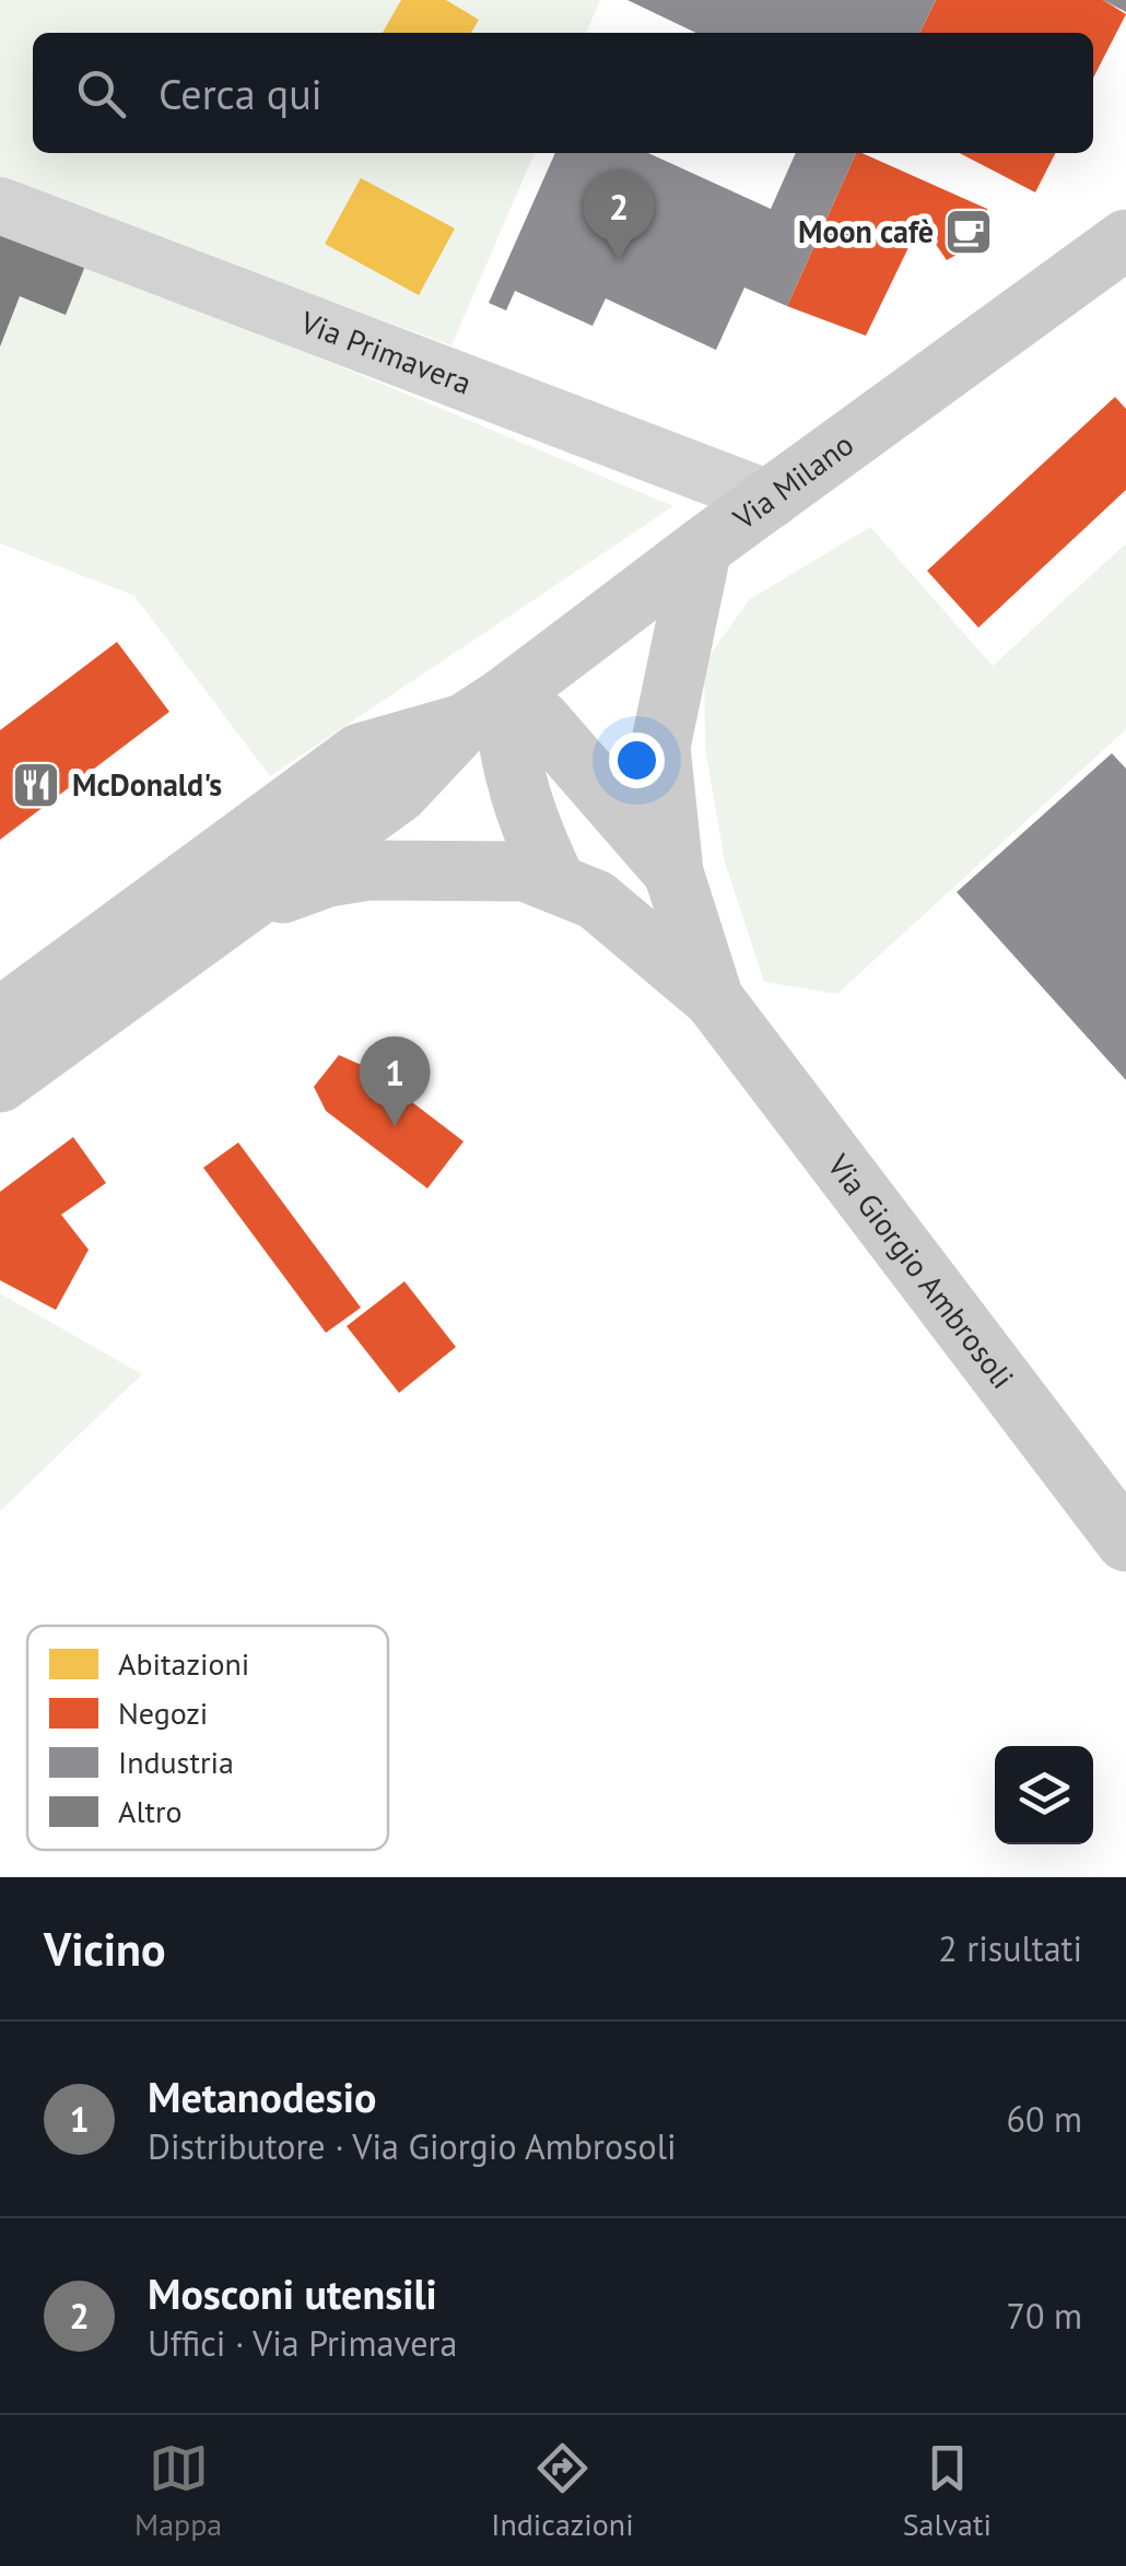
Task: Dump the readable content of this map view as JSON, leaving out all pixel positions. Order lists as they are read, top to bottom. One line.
{"streets":{"main road":["Via Milano","Via Giorgio Ambrosoli"],"street":["Via Primavera"]},"crossings":[["Via Primavera","Via Milano"],["Via Milano","Via Giorgio Ambrosoli"]],"places":{"cafe":["Moon cafè"],"restaurant":["McDonald's"]},"legend":["Abitazioni","Negozi","Industria","Altro"],"page":{"search":"Cerca qui","pins":["2","1"],"heading":["Vicino","2 risultati"],"list":[{"mark":"1","name":"Metanodesio","note":"Distributore · Via Giorgio Ambrosoli","value":"60 m"},{"mark":"2","name":"Mosconi utensili","note":"Uffici · Via Primavera","value":"70 m"}],"nav":["Mappa","Indicazioni","Salvati"]}}
